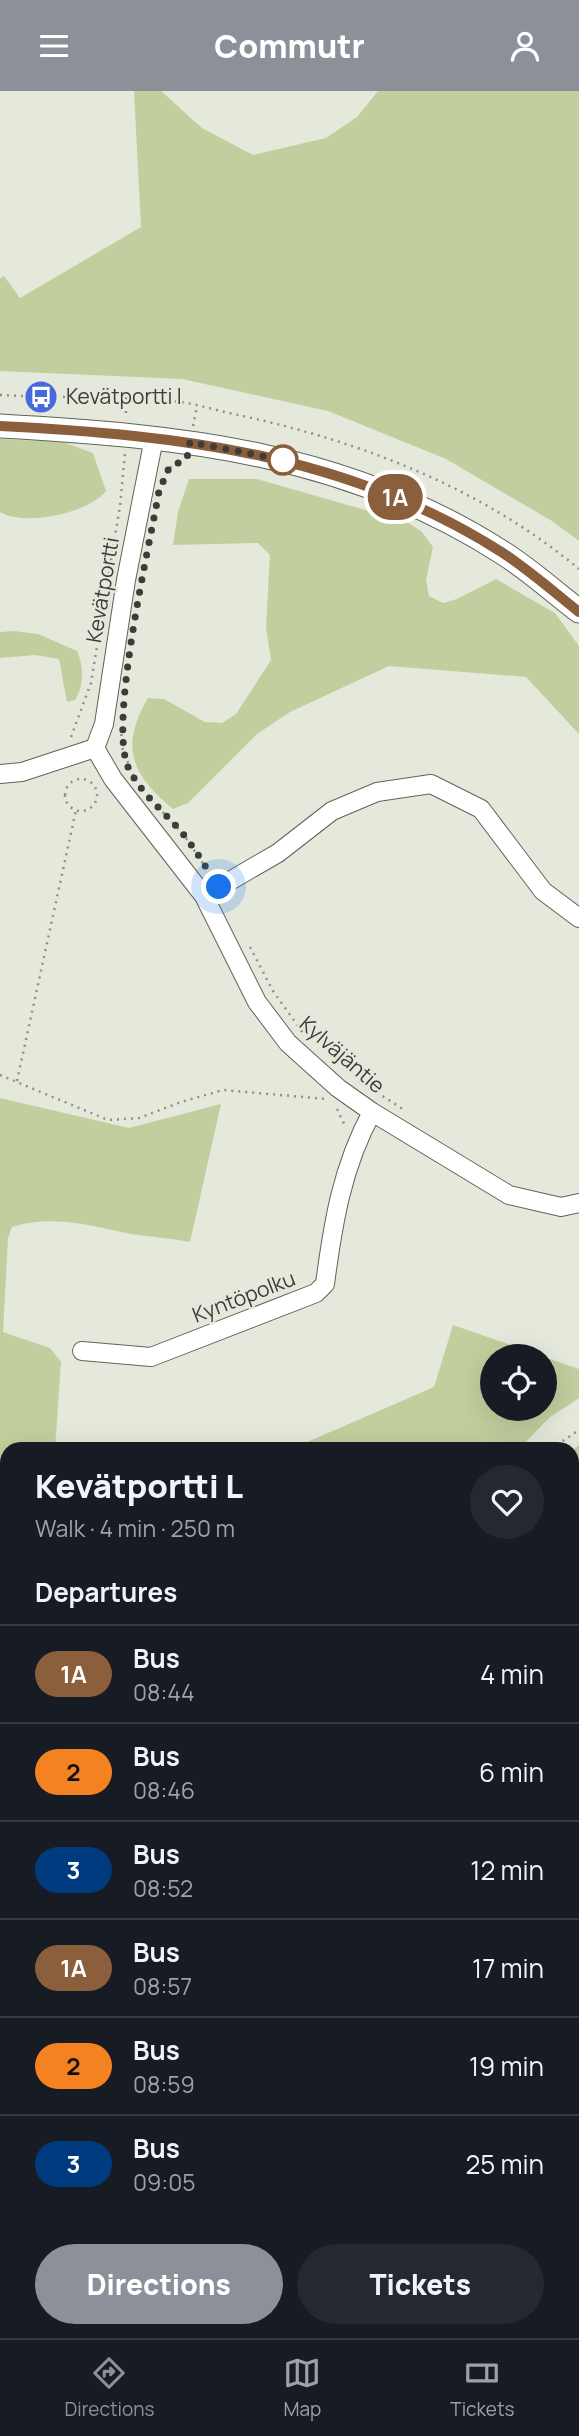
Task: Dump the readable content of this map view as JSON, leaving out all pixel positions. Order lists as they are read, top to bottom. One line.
{"streets":{"street":["Kevätportti","Kylväjäntie","Kyntöpolku"]},"crossings":[["Kevätportti","Kylväjäntie"],["Kylväjäntie","Kyntöpolku"]],"places":{"bus stop":["Kevätportti I"]},"lines":["bus line 1A"],"page":{"header":"Commutr","on_map":"1A","heading":[["Kevätportti L","Walk · 4 min · 250 m"],"Departures"],"list":[{"mark":"1A","name":"Bus","note":"08:44","value":"4 min"},{"mark":"2","name":"Bus","note":"08:46","value":"6 min"},{"mark":"3","name":"Bus","note":"08:52","value":"12 min"},{"mark":"1A","name":"Bus","note":"08:57","value":"17 min"},{"mark":"2","name":"Bus","note":"08:59","value":"19 min"},{"mark":"3","name":"Bus","note":"09:05","value":"25 min"}],"buttons":["Directions","Tickets"],"tabs":["Directions","Map","Tickets"]}}
